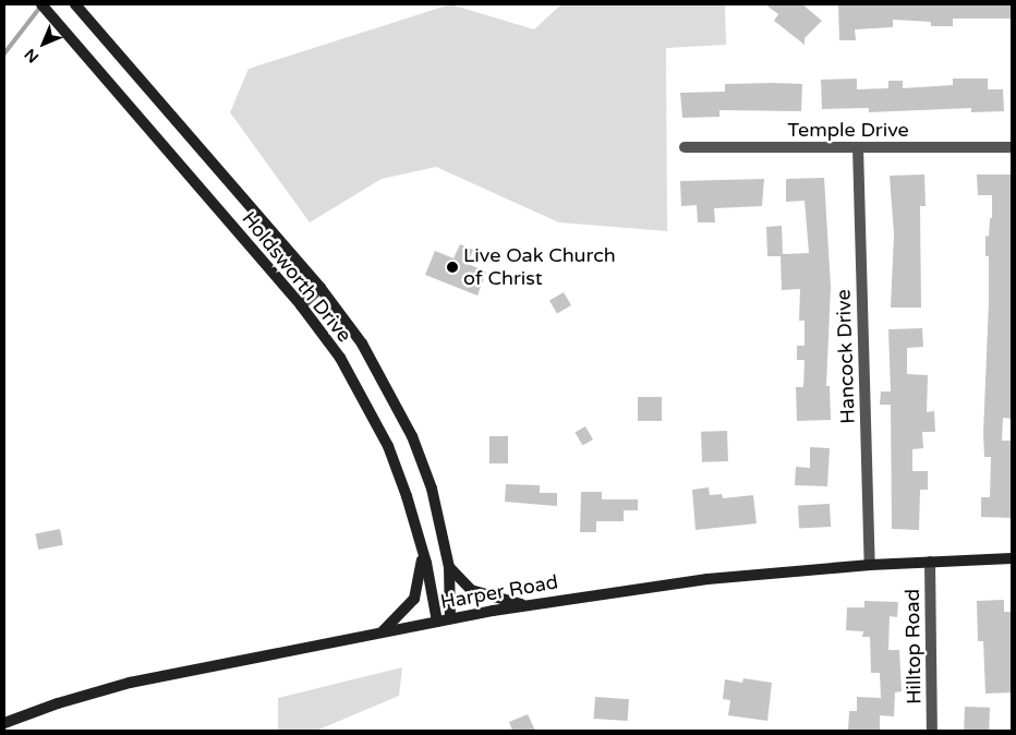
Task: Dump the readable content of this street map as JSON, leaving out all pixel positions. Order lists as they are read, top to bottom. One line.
{"streets":{"main road":["Holdsworth Drive","Harper Road"],"street":["Temple Drive","Hancock Drive","Hilltop Road"]},"crossings":[["Temple Drive","Hancock Drive"],["Holdsworth Drive","Harper Road"],["Hancock Drive","Harper Road"],["Harper Road","Hilltop Road"]],"places":["Live Oak Church of Christ"],"north":"bottom left"}
